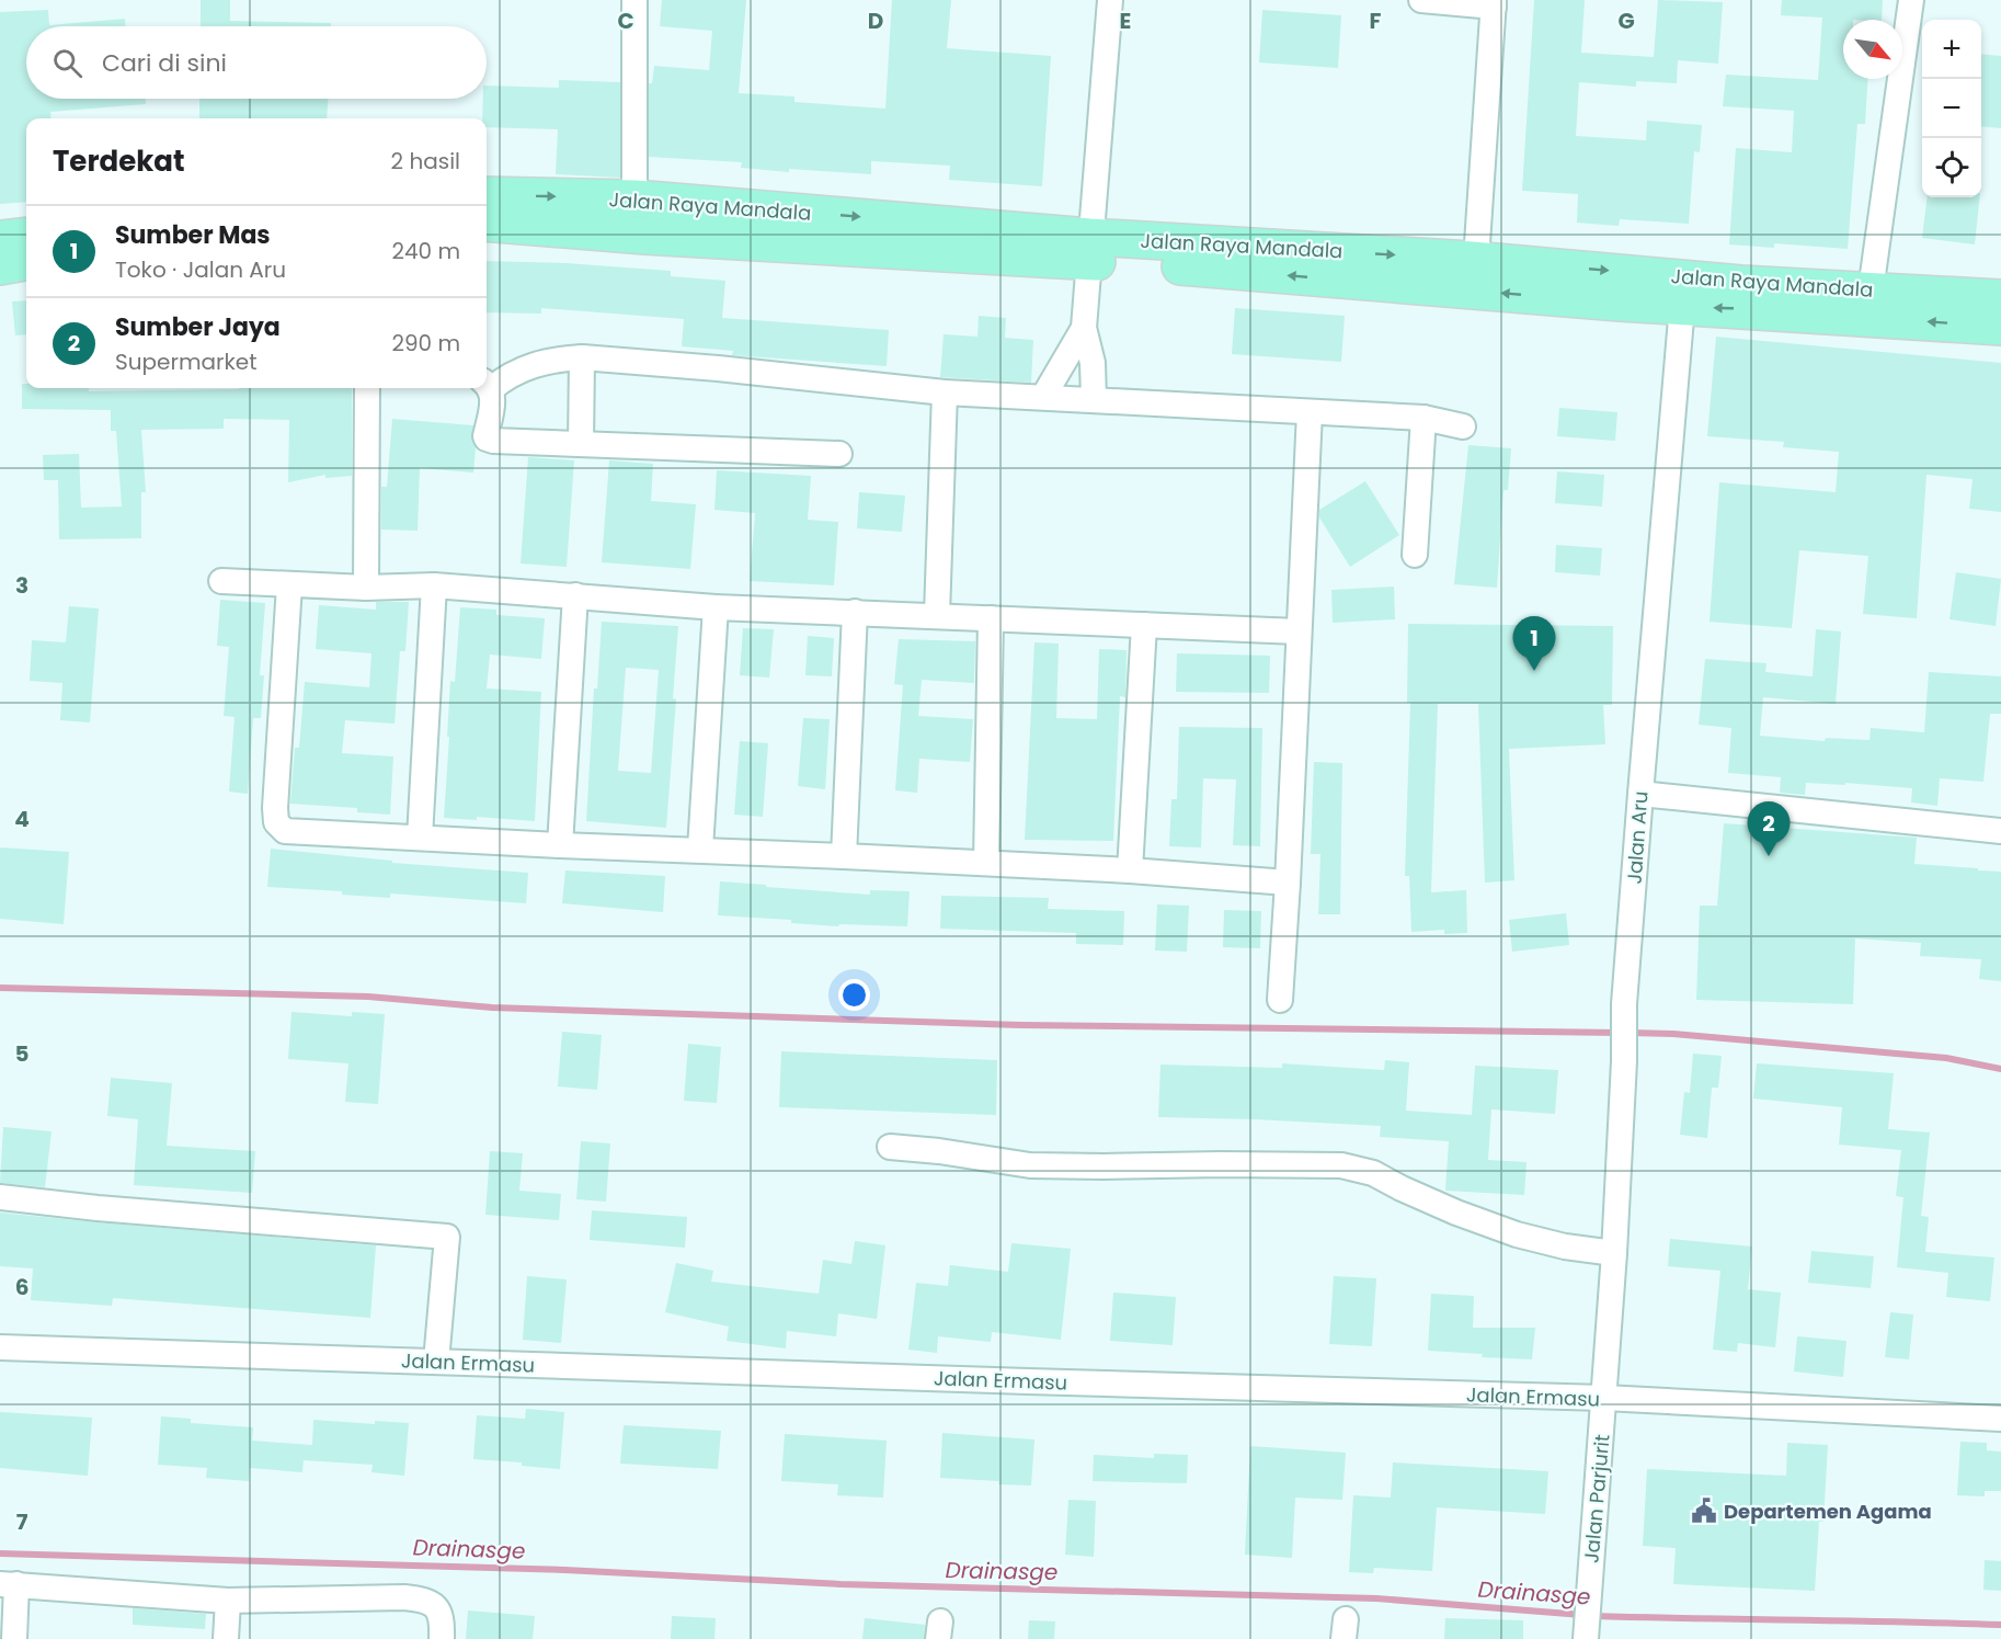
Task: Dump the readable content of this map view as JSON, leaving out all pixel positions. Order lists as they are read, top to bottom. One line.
{"streets":{"highway":["Jalan Raya Mandala"],"street":["Jalan Aru","Jalan Ermasu","Jalan Parjurit"]},"crossings":[["Jalan Raya Mandala","Jalan Aru"],["Jalan Aru","Jalan Ermasu"],["Jalan Aru","Jalan Parjurit"],["Jalan Ermasu","Jalan Parjurit"]],"water":["Drainasge"],"places":{"public building":["Departemen Agama"]},"north":"bottom right","page":{"map_buttons":["+","−"],"search":"Cari di sini","heading":["Terdekat","2 hasil"],"list":[{"mark":"1","name":"Sumber Mas","note":"Toko · Jalan Aru","value":"240 m"},{"mark":"2","name":"Sumber Jaya","note":"Supermarket","value":"290 m"}],"pins":["1","2"]},"grid":{"columns":["C","D","E","F","G"],"rows":["3","4","5","6","7"]}}
